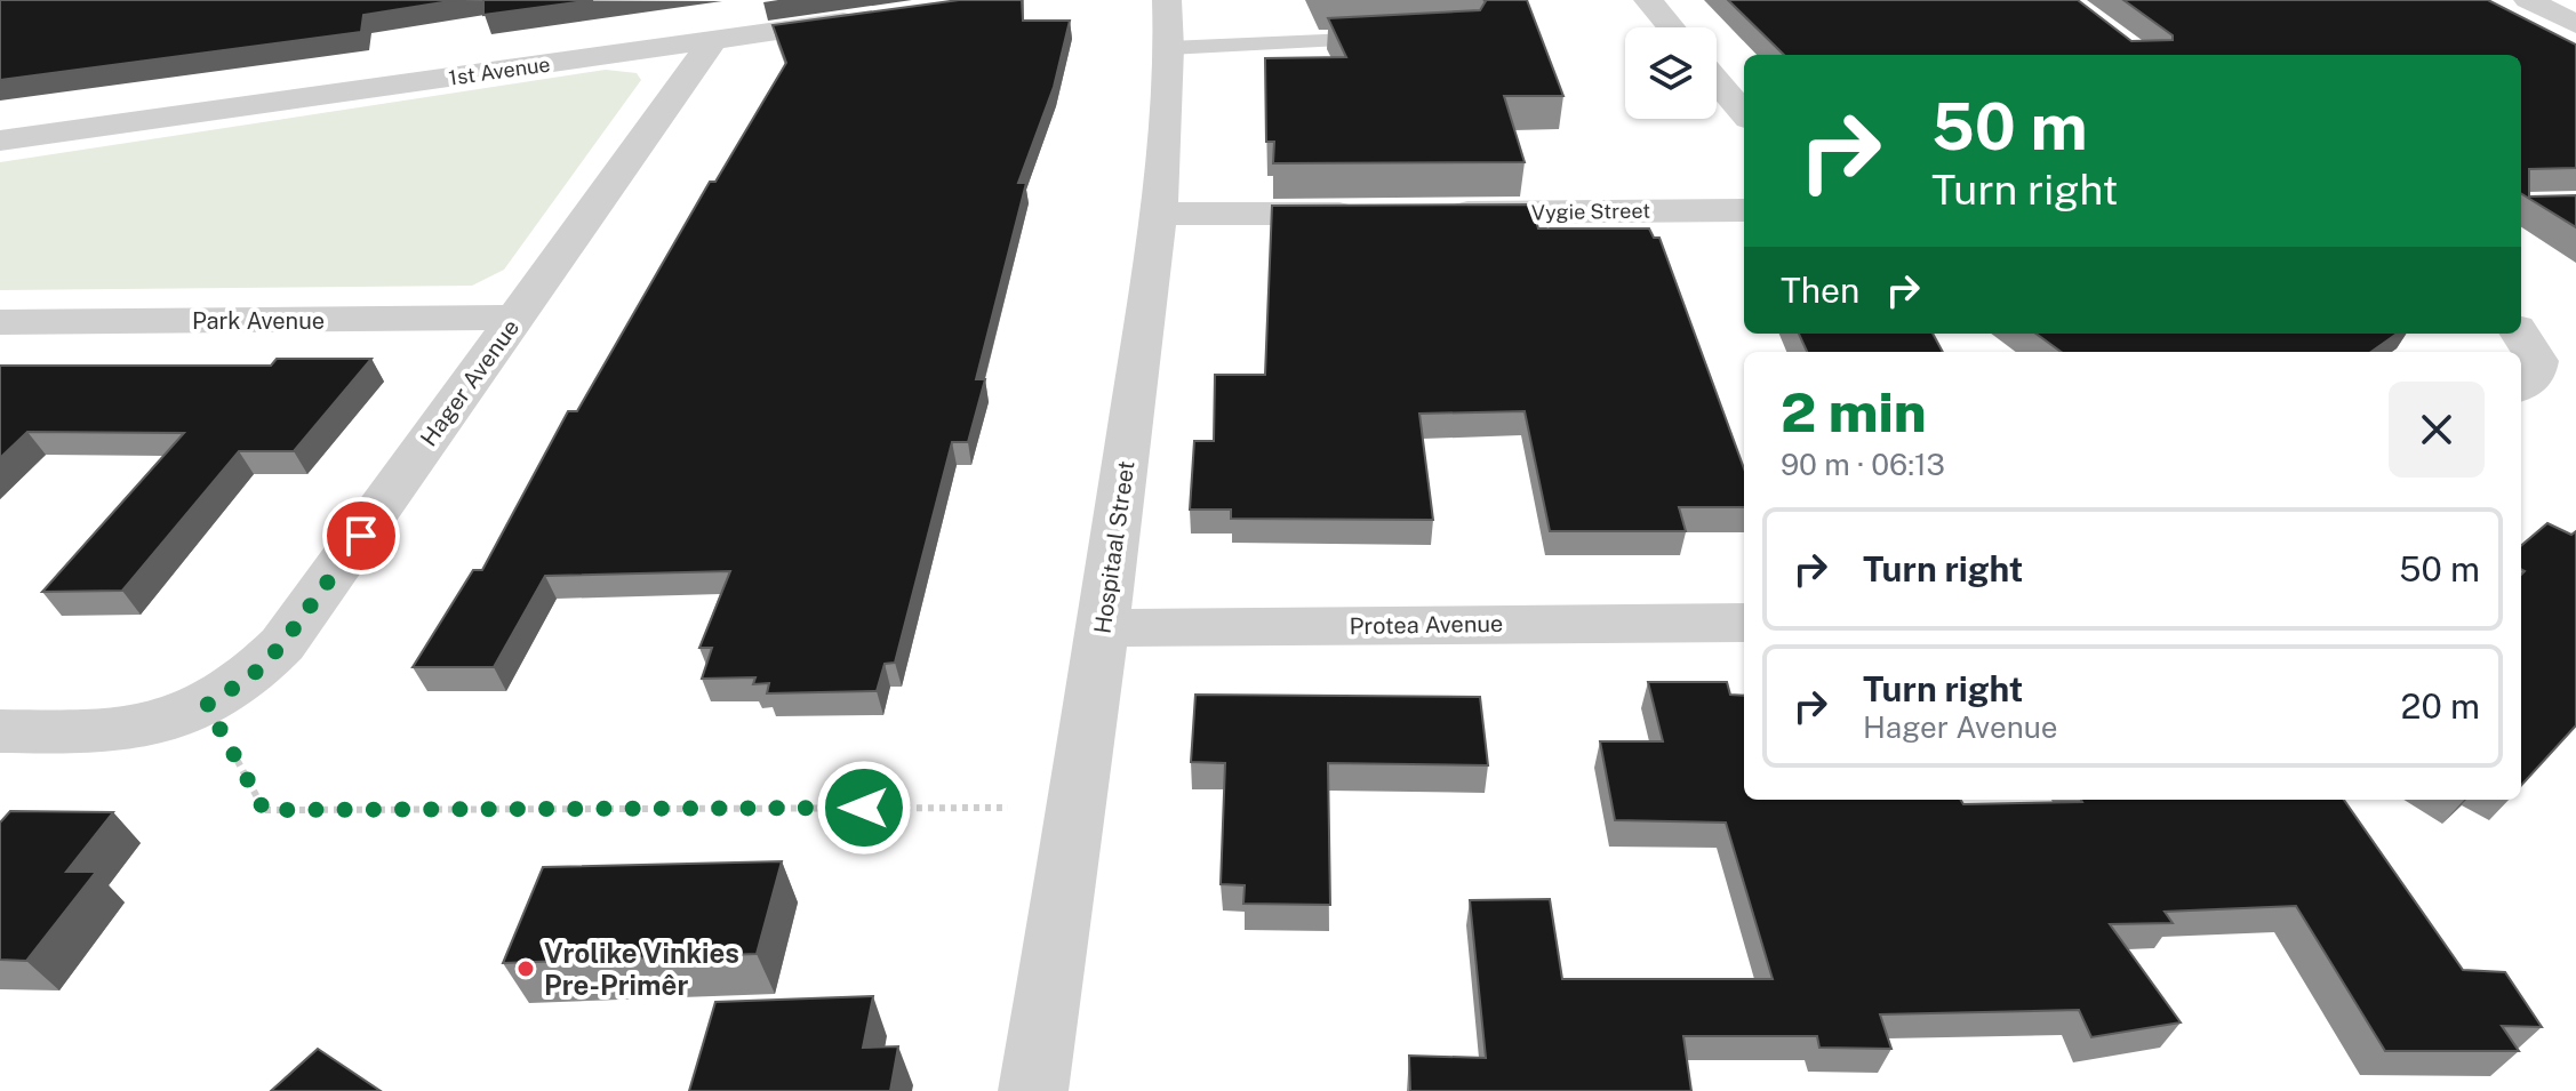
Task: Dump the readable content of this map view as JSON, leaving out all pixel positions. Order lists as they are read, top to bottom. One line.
{"streets":{"street":["1st Avenue","Vygie Street","Park Avenue","Hager Avenue","Hospitaal Street","Protea Avenue"]},"crossings":[["1st Avenue","Hager Avenue"],["Park Avenue","Hager Avenue"],["Hospitaal Street","Protea Avenue"]],"places":["Vrolike Vinkies Pre-Primêr"],"page":{"turn":["50 m","Turn right"],"then":"Then","heading":["2 min","90 m · 06:13"],"list":[{"name":"Turn right","value":"50 m"},{"name":"Turn right","note":"Hager Avenue","value":"20 m"}]}}
